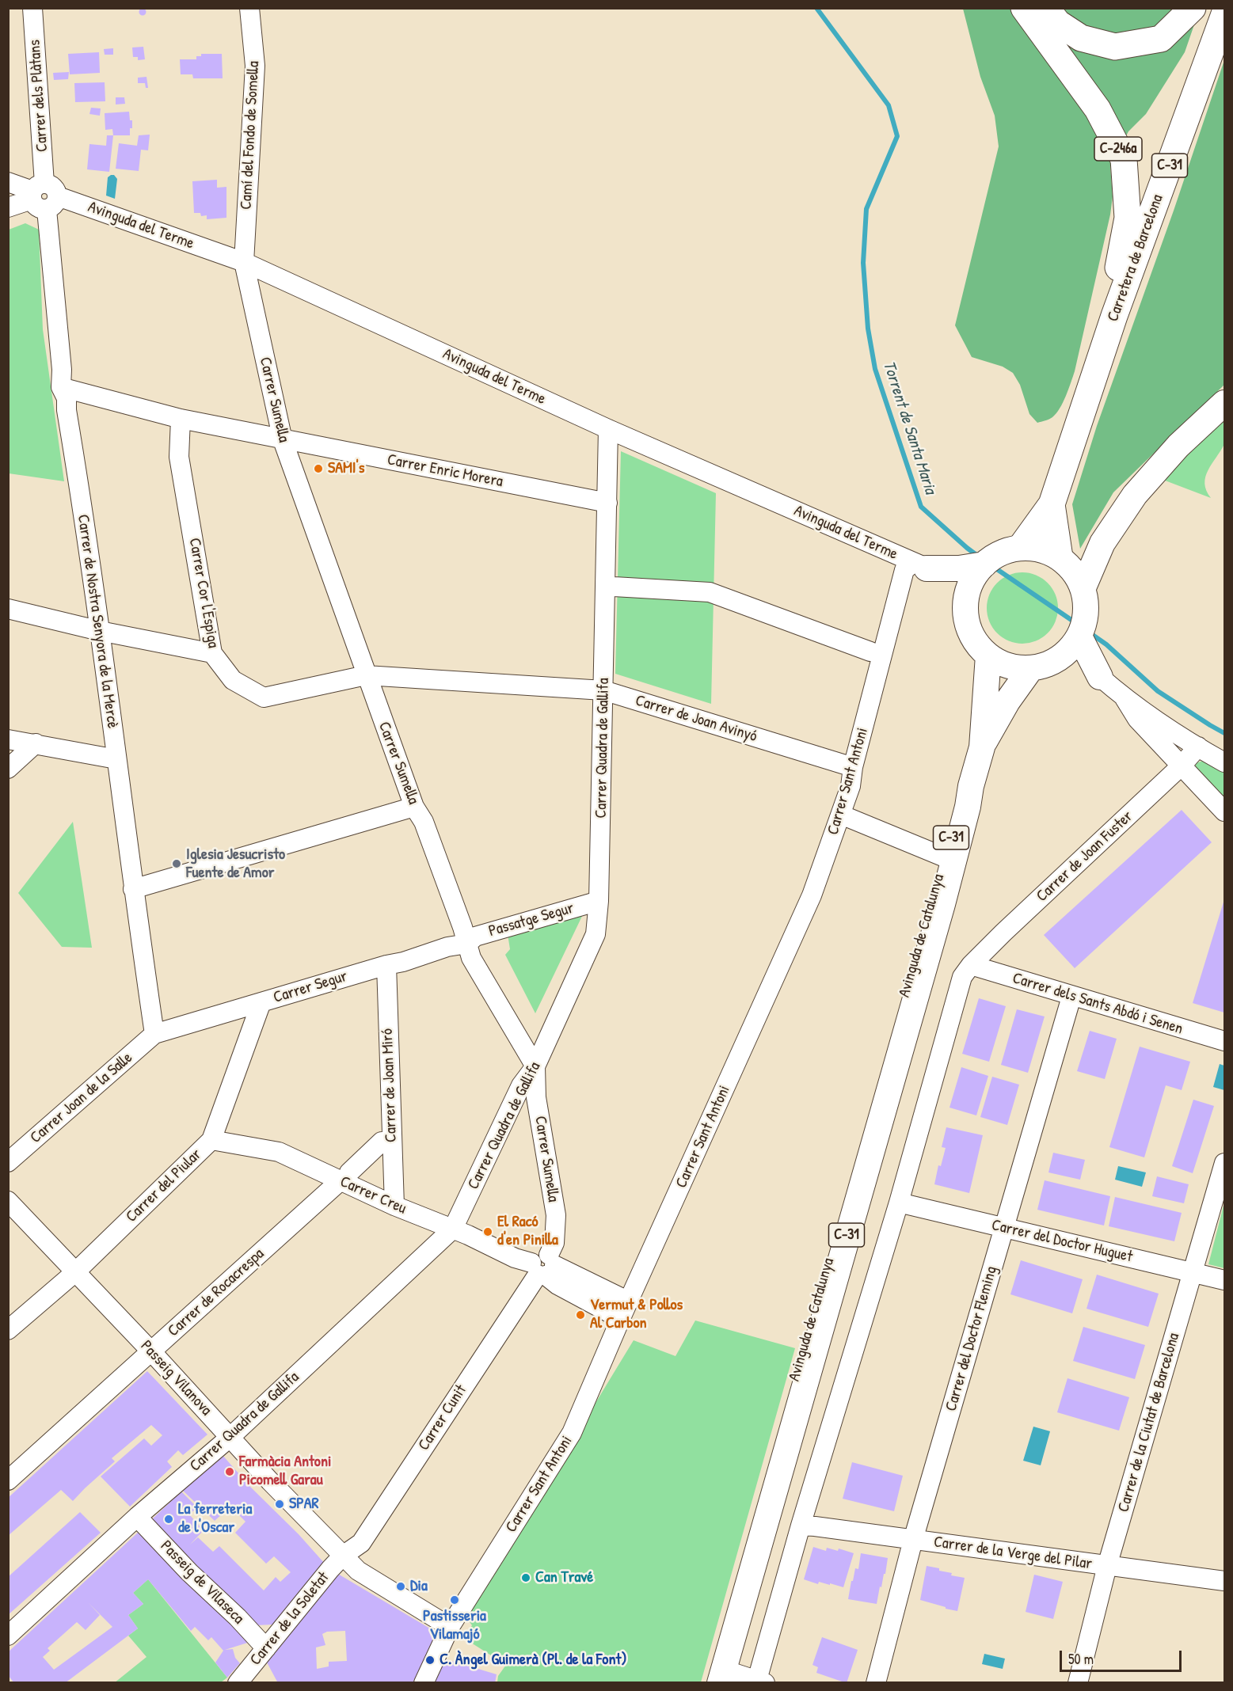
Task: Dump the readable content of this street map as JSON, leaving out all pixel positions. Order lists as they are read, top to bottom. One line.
{"streets":{"highway":["C-246a","C-31","Carretera de Barcelona"],"main road":["Avinguda de Catalunya"],"street":["Carrer dels Plàtans","Camí del Fondo de Somella","Avinguda del Terme","Carrer Sumella","Carrer Enric Morera","Carrer Cor l'Espiga","Carrer de Nostra Senyora de la Mercè","Carrer de Joan Avinyó","Carrer Quadra de Gallifa","Carrer Sant Antoni","Carrer de Joan Fuster","Passatge Segur","Carrer Segur","Carrer dels Sants Abdó i Senen","Carrer de Joan Miró","Carrer Joan de la Salle","Carrer del Piular","Carrer Creu","Carrer del Doctor Huguet","Carrer de Rocacrespa","Carrer del Doctor Fleming","Passeig Vilanova","Carrer Cunit","Carrer de la Ciutat de Barcelona","Carrer de la Verge del Pilar","Passeig de Vilaseca","Carrer de la Soletat"]},"crossings":[["Carrer dels Plàtans","Avinguda del Terme"],["Carrer dels Plàtans","Carrer de Nostra Senyora de la Mercè"],["Camí del Fondo de Somella","Avinguda del Terme"],["Camí del Fondo de Somella","Carrer Sumella"],["C-246a","Carretera de Barcelona"],["C-31","Carretera de Barcelona"],["C-31","Avinguda de Catalunya"],["Avinguda del Terme","Carrer Sumella"],["Avinguda del Terme","Carrer de Nostra Senyora de la Mercè"],["Avinguda del Terme","Carrer Quadra de Gallifa"],["Avinguda del Terme","Carrer Sant Antoni"],["Carrer Sumella","Carrer Enric Morera"],["Carrer Sumella","Carrer Cor l'Espiga"],["Carrer Sumella","Carrer de Joan Avinyó"],["Carrer Sumella","Carrer Quadra de Gallifa"],["Carrer Sumella","Passatge Segur"],["Carrer Sumella","Carrer Segur"],["Carrer Sumella","Carrer Creu"],["Carrer Sumella","Carrer Cunit"],["Carrer Enric Morera","Carrer Cor l'Espiga"],["Carrer Enric Morera","Carrer de Nostra Senyora de la Mercè"],["Carrer Enric Morera","Carrer Quadra de Gallifa"],["Carrer Cor l'Espiga","Carrer de Joan Avinyó"],["Carrer de Nostra Senyora de la Mercè","Carrer Segur"],["Carrer de Nostra Senyora de la Mercè","Carrer Joan de la Salle"],["Carrer de Joan Avinyó","Carrer Quadra de Gallifa"],["Carrer de Joan Avinyó","Carrer Sant Antoni"],["Carrer Quadra de Gallifa","Passatge Segur"],["Carrer Quadra de Gallifa","Carrer Creu"],["Carrer Quadra de Gallifa","Passeig Vilanova"],["Carrer Quadra de Gallifa","Passeig de Vilaseca"],["Carrer Sant Antoni","Carrer Creu"],["Carrer Sant Antoni","Passeig Vilanova"],["Carrer de Joan Fuster","Carrer dels Sants Abdó i Senen"],["Passatge Segur","Carrer Segur"],["Carrer Segur","Carrer de Joan Miró"],["Carrer Segur","Carrer Joan de la Salle"],["Carrer Segur","Carrer del Piular"],["Carrer dels Sants Abdó i Senen","Carrer del Doctor Fleming"],["Carrer de Joan Miró","Carrer Creu"],["Carrer del Piular","Carrer Creu"],["Carrer del Piular","Passeig Vilanova"],["Carrer Creu","Carrer de Rocacrespa"],["Carrer Creu","Carrer Cunit"],["Carrer del Doctor Huguet","Carrer del Doctor Fleming"],["Carrer del Doctor Huguet","Carrer de la Ciutat de Barcelona"],["Carrer de Rocacrespa","Passeig Vilanova"],["Carrer del Doctor Fleming","Carrer de la Verge del Pilar"],["Passeig Vilanova","Carrer Cunit"],["Passeig Vilanova","Carrer de la Soletat"],["Carrer Cunit","Carrer de la Soletat"],["Carrer de la Ciutat de Barcelona","Carrer de la Verge del Pilar"],["Passeig de Vilaseca","Carrer de la Soletat"]],"water":["Torrent de Santa Maria"],"places":["SAMI's","Iglesia Jesucristo Fuente de Amor","El Racó d'en Pinilla","Vermut & Pollos Al Carbon","Farmàcia Antoni Picomell Garau","SPAR","La ferreteria de l'Oscar","Can Travé","Dia","Pastisseria Vilamajó","C. Àngel Guimerà (Pl. de la Font)"],"scale_bar":"50 m"}
